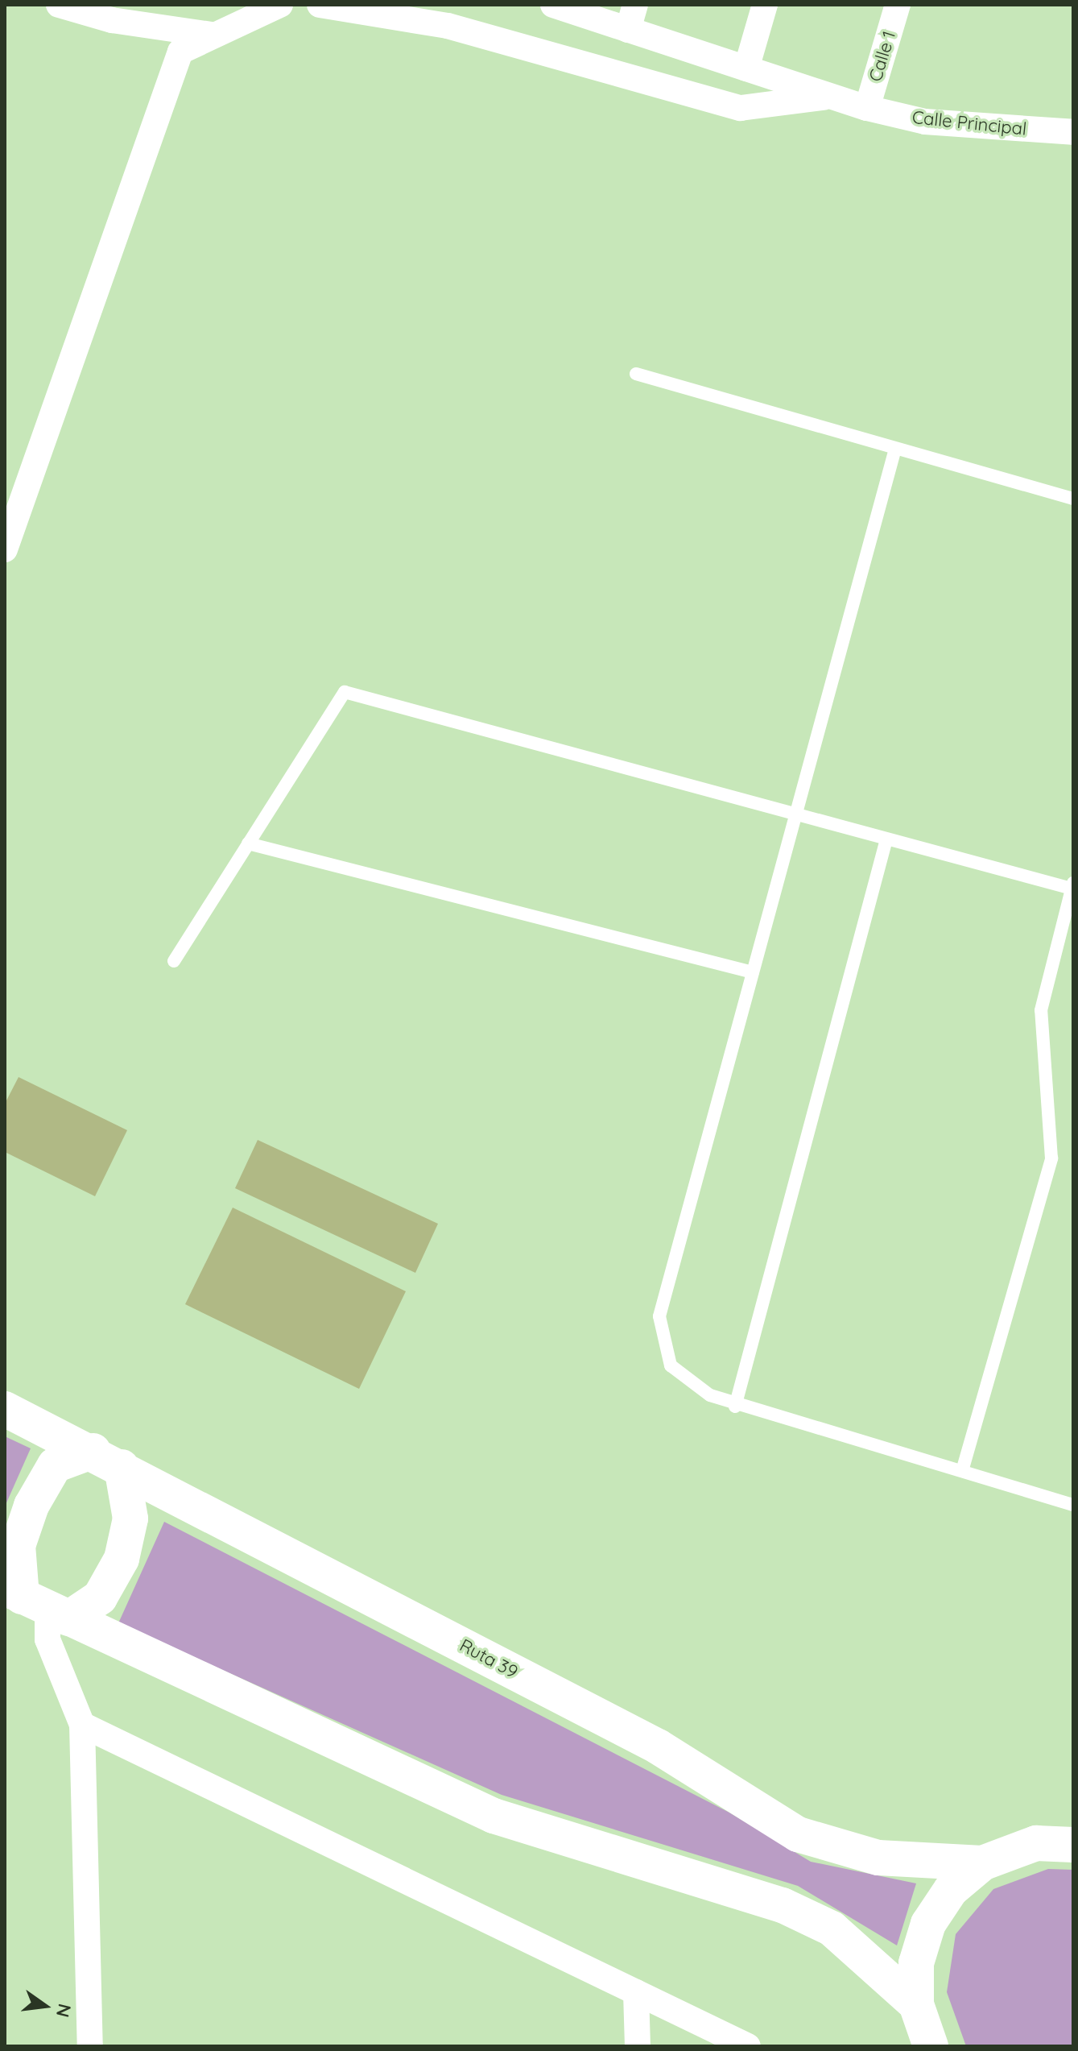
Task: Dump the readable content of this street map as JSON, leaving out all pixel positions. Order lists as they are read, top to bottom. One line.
{"streets":{"main road":["Ruta 39"],"street":["Calle 1","Calle Principal"]},"crossings":[["Calle 1","Calle Principal"]],"north":"right"}
